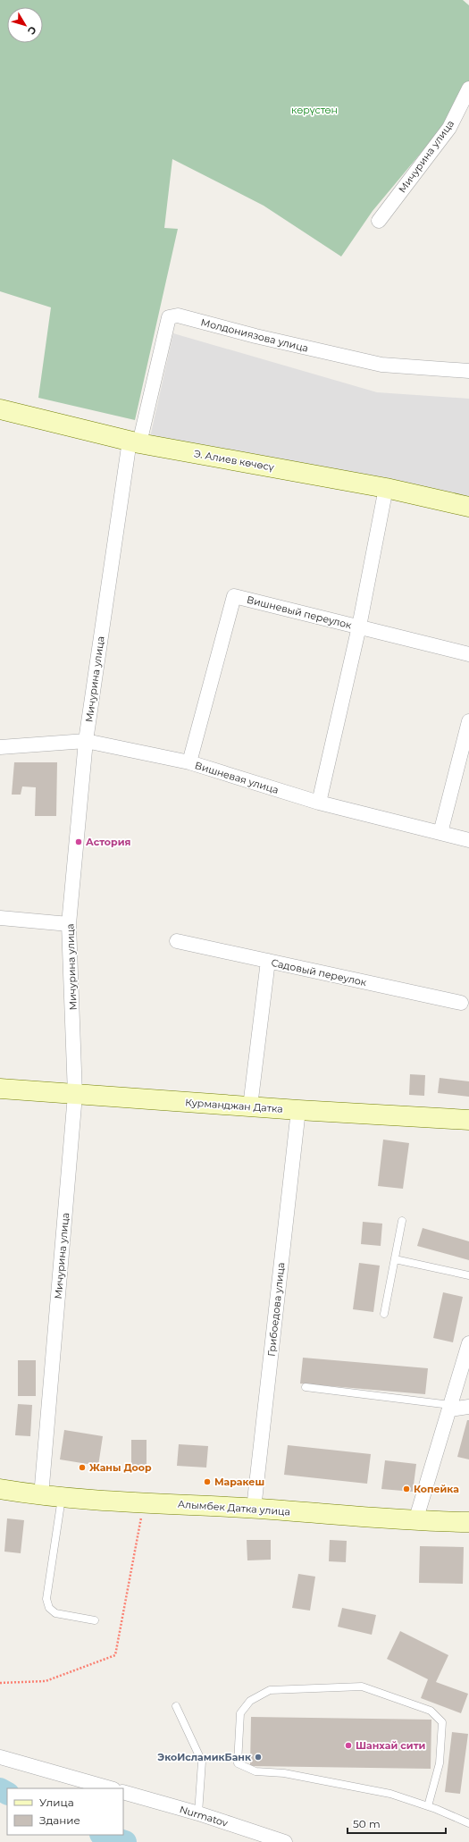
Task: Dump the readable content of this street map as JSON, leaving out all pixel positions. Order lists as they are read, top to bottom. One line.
{"streets":{"main road":["Э. Алиев көчөсү","Курманджан Датка","Алымбек Датка улица"],"street":["Мичурина улица","Молдониязова улица","Вишневый переулок","Вишневая улица","Садовый переулок","Грибоедова улица","Nurmatov"]},"crossings":[["Мичурина улица","Молдониязова улица"],["Мичурина улица","Э. Алиев көчөсү"],["Мичурина улица","Вишневая улица"],["Мичурина улица","Курманджан Датка"],["Мичурина улица","Алымбек Датка улица"],["Молдониязова улица","Э. Алиев көчөсү"],["Вишневый переулок","Вишневая улица"],["Курманджан Датка","Грибоедова улица"],["Грибоедова улица","Алымбек Датка улица"]],"parks":["көрүстөн"],"places":["Астория","Жаны Доор","Маракеш","Копейка","Шанхай сити","ЭкоИсламикБанк"],"legend":["Улица","Здание"],"scale_bar":"50 m","north":"bottom right"}
